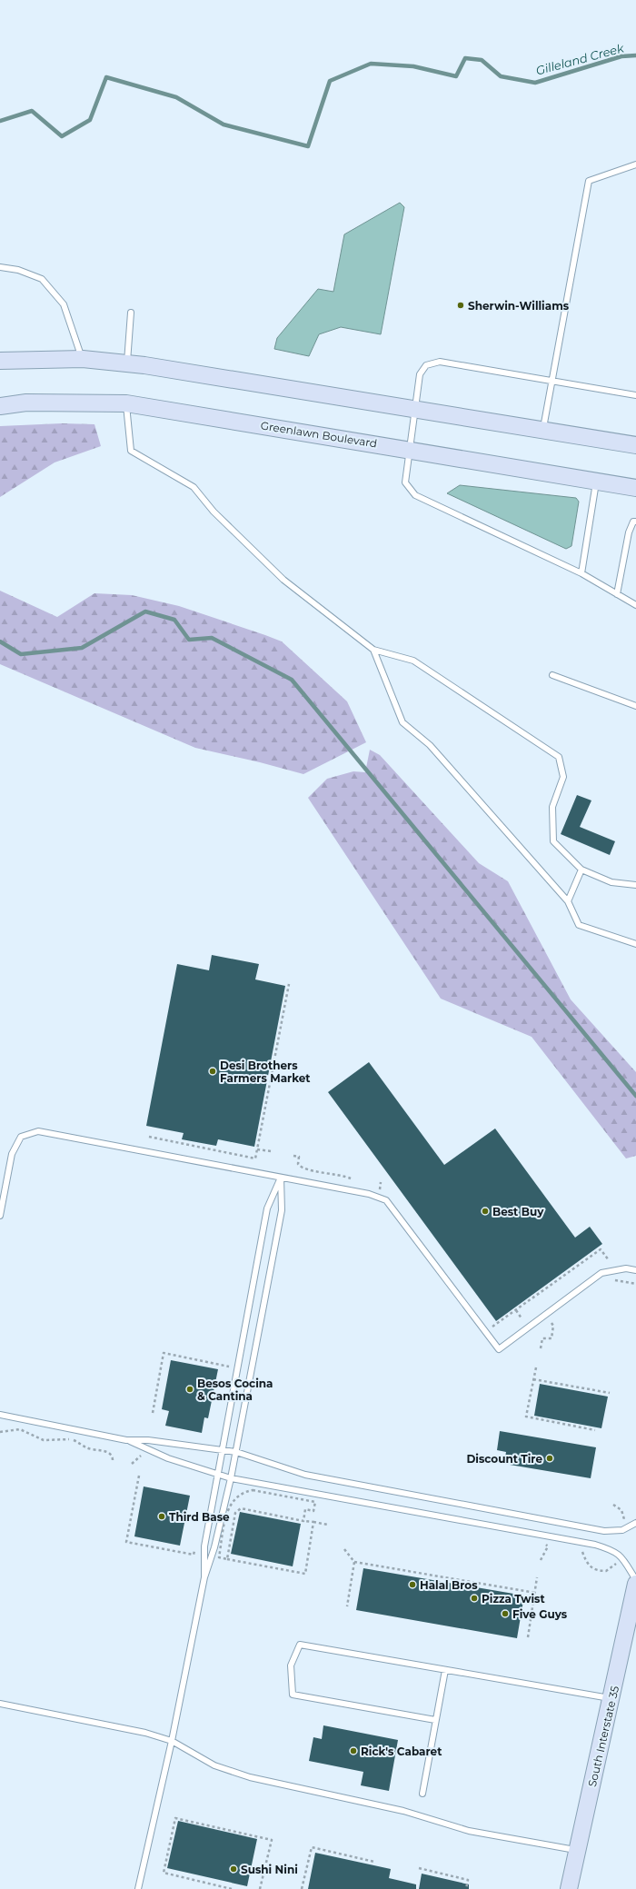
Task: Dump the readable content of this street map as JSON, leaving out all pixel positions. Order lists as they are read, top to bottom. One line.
{"streets":{"main road":["Greenlawn Boulevard","South Interstate 35"]},"water":["Gilleland Creek"],"places":["Sherwin-Williams","Desi Brothers Farmers Market","Best Buy","Besos Cocina & Cantina","Discount Tire","Third Base","Halal Bros","Pizza Twist","Five Guys","Rick's Cabaret","Sushi Nini"]}
